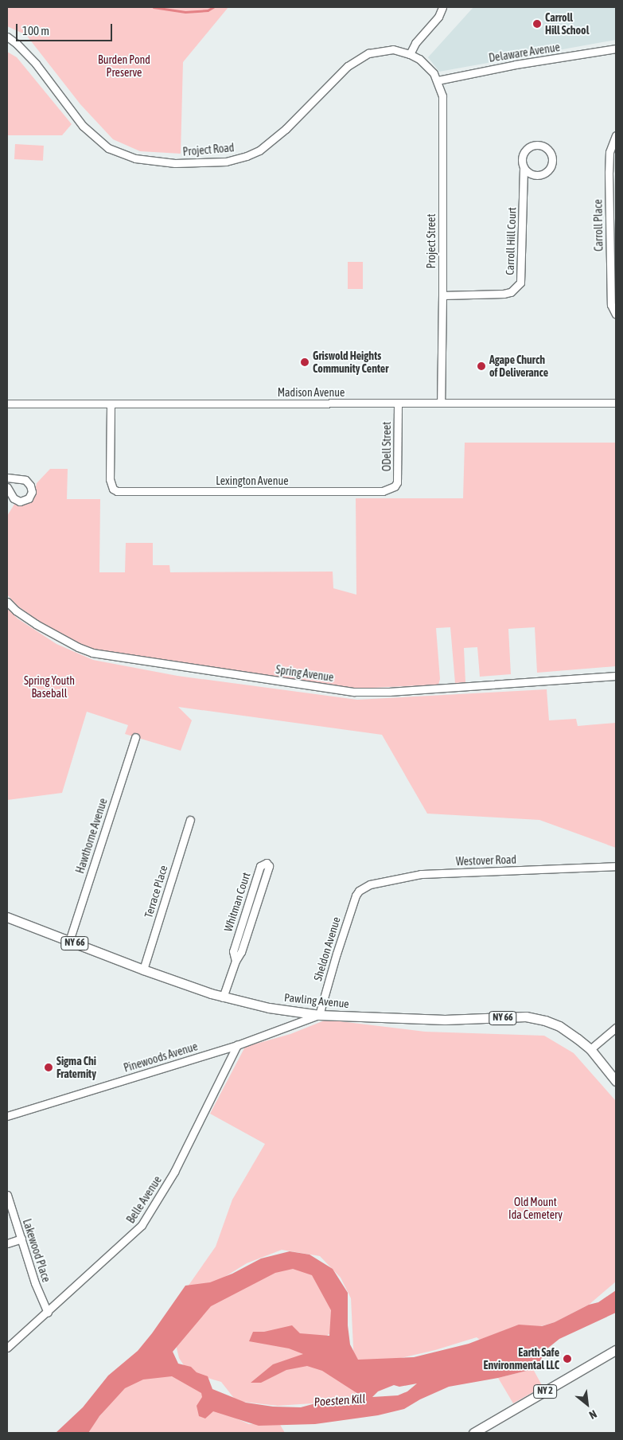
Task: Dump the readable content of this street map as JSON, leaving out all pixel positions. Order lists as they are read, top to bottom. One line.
{"streets":{"main road":["NY 66","Pawling Avenue","NY 2"],"street":["Delaware Avenue","Project Road","Carroll Place","Project Street","Carroll Hill Court","Madison Avenue","ODell Street","Lexington Avenue","Spring Avenue","Hawthorne Avenue","Westover Road","Terrace Place","Whitman Court","Sheldon Avenue","Pinewoods Avenue","Belle Avenue","Lakewood Place"]},"crossings":[["Delaware Avenue","Project Road"],["Delaware Avenue","Project Street"],["Project Road","Project Street"],["Project Street","Carroll Hill Court"],["Project Street","Madison Avenue"],["Madison Avenue","ODell Street"],["Madison Avenue","Lexington Avenue"],["ODell Street","Lexington Avenue"],["Hawthorne Avenue","Pawling Avenue"],["Westover Road","Sheldon Avenue"],["Terrace Place","Pawling Avenue"],["Whitman Court","Pawling Avenue"],["Sheldon Avenue","Pawling Avenue"],["Sheldon Avenue","Pinewoods Avenue"],["Pawling Avenue","Pinewoods Avenue"],["Pinewoods Avenue","Belle Avenue"],["Belle Avenue","Lakewood Place"]],"water":["Poesten Kill"],"parks":["Burden Pond Preserve","Spring Youth Baseball","Old Mount Ida Cemetery"],"places":["Carroll Hill School","Griswold Heights Community Center","Agape Church of Deliverance","Sigma Chi Fraternity","Earth Safe Environmental LLC"],"scale_bar":"100 m","north":"bottom right"}
